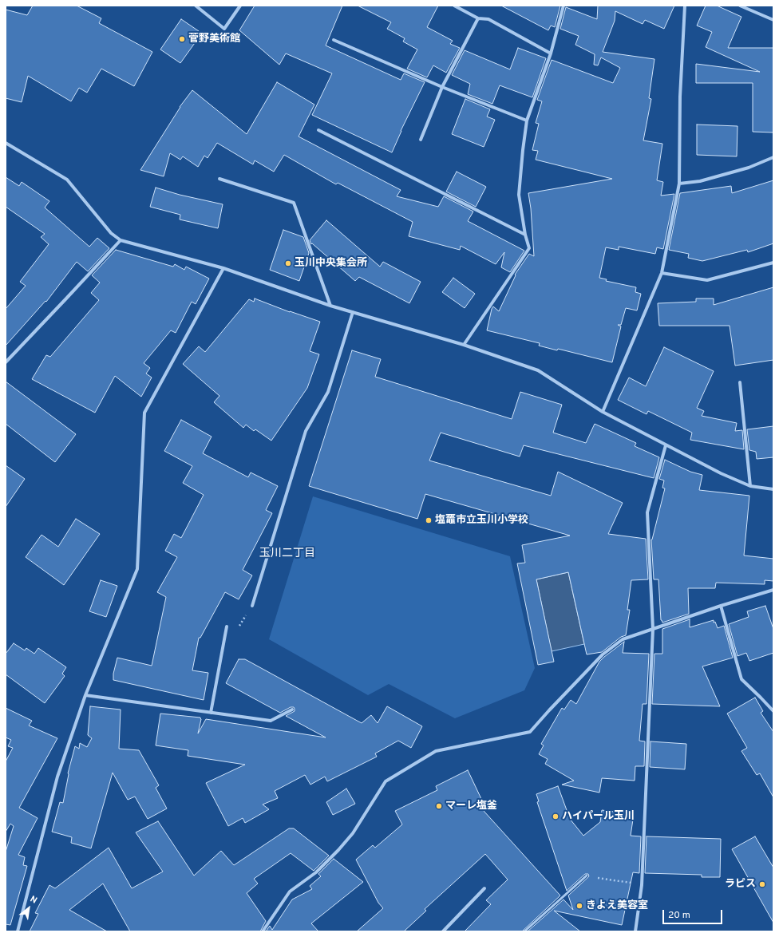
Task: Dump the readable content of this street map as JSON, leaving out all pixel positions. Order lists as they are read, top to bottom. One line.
{"districts":["玉川二丁目"],"places":["菅野美術館","玉川中央集会所","塩竈市立玉川小学校","マーレ塩釜","ハイパール玉川","ラピス","きよえ美容室"],"scale_bar":"20 m","north":"top right"}
